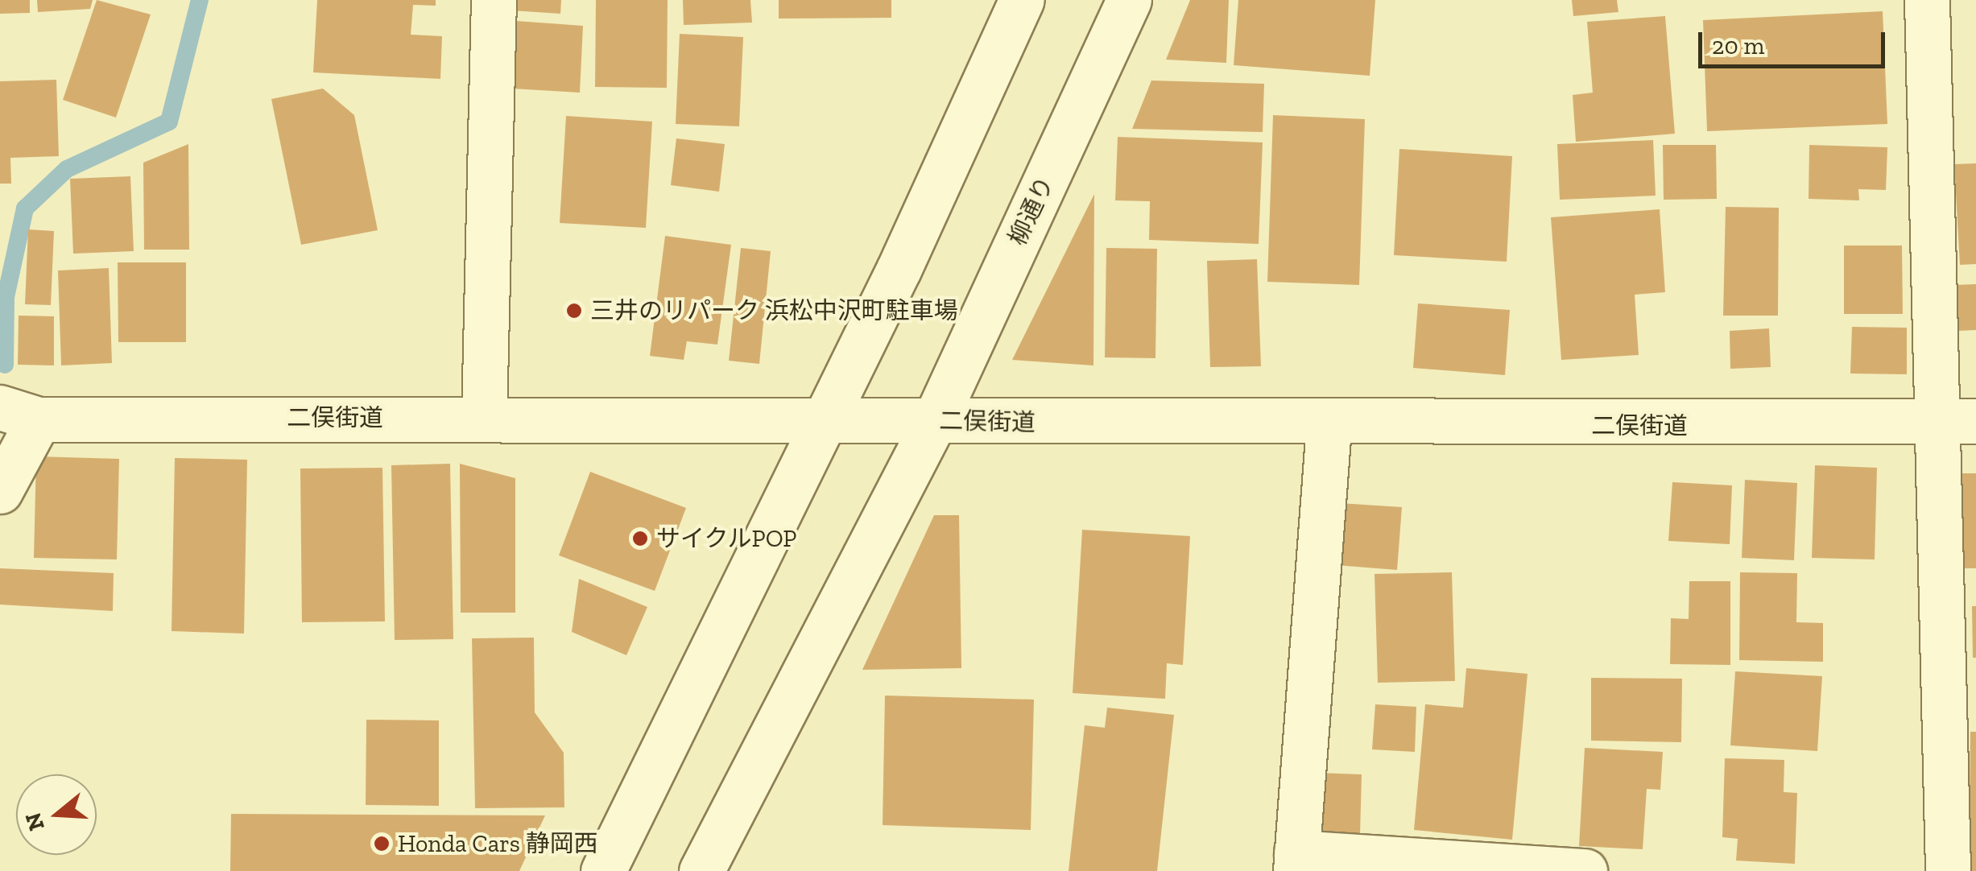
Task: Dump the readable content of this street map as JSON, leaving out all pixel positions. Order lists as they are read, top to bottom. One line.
{"streets":{"street":["柳通り","二俣街道"]},"crossings":[["柳通り","二俣街道"]],"places":["三井のリパーク 浜松中沢町駐車場","サイクルPOP","Honda Cars 静岡西"],"scale_bar":"20 m","north":"left"}
